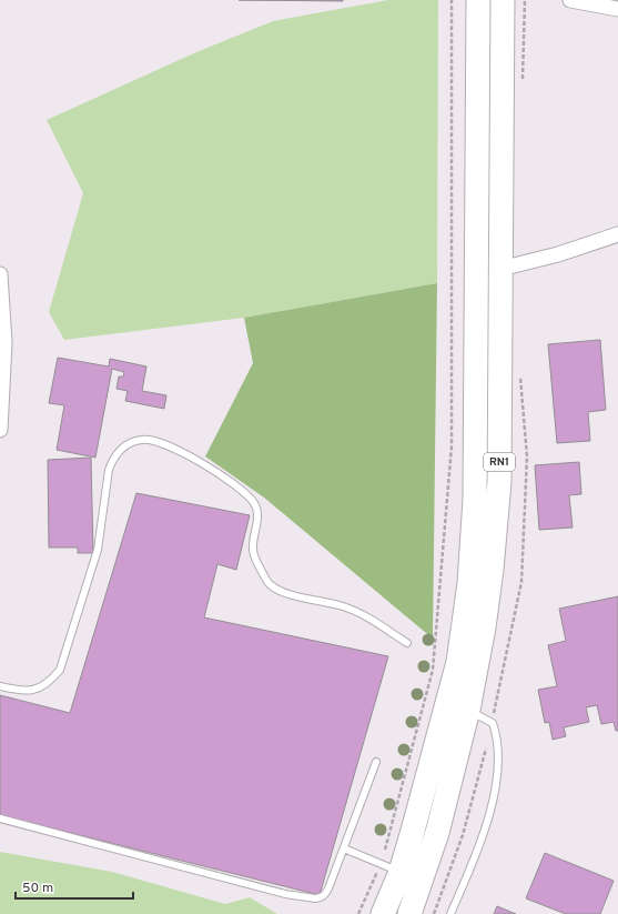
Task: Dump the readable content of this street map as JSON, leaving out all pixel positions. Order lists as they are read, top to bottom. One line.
{"streets":{"highway":["RN1"]},"scale_bar":"50 m"}
